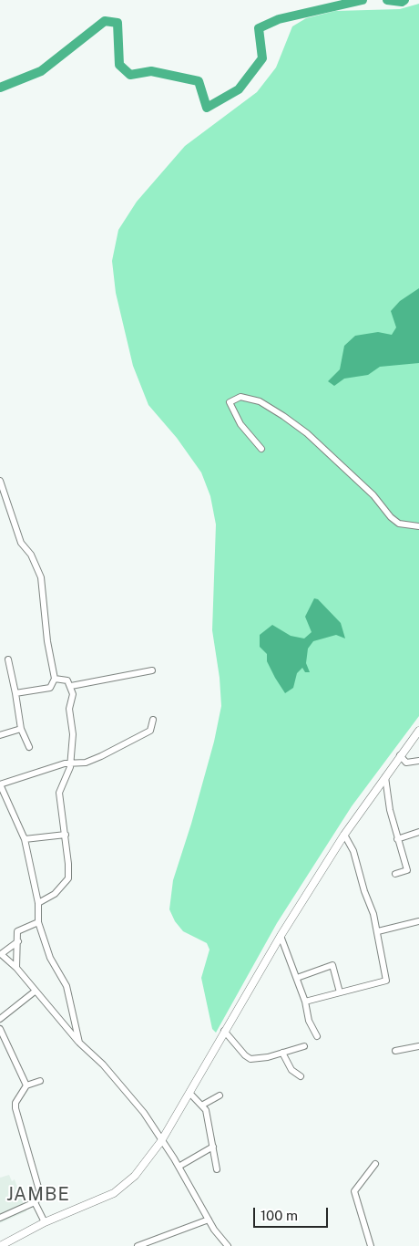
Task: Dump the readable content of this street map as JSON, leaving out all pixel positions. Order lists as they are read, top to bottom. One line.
{"districts":["JAMBE"],"scale_bar":"100 m"}
